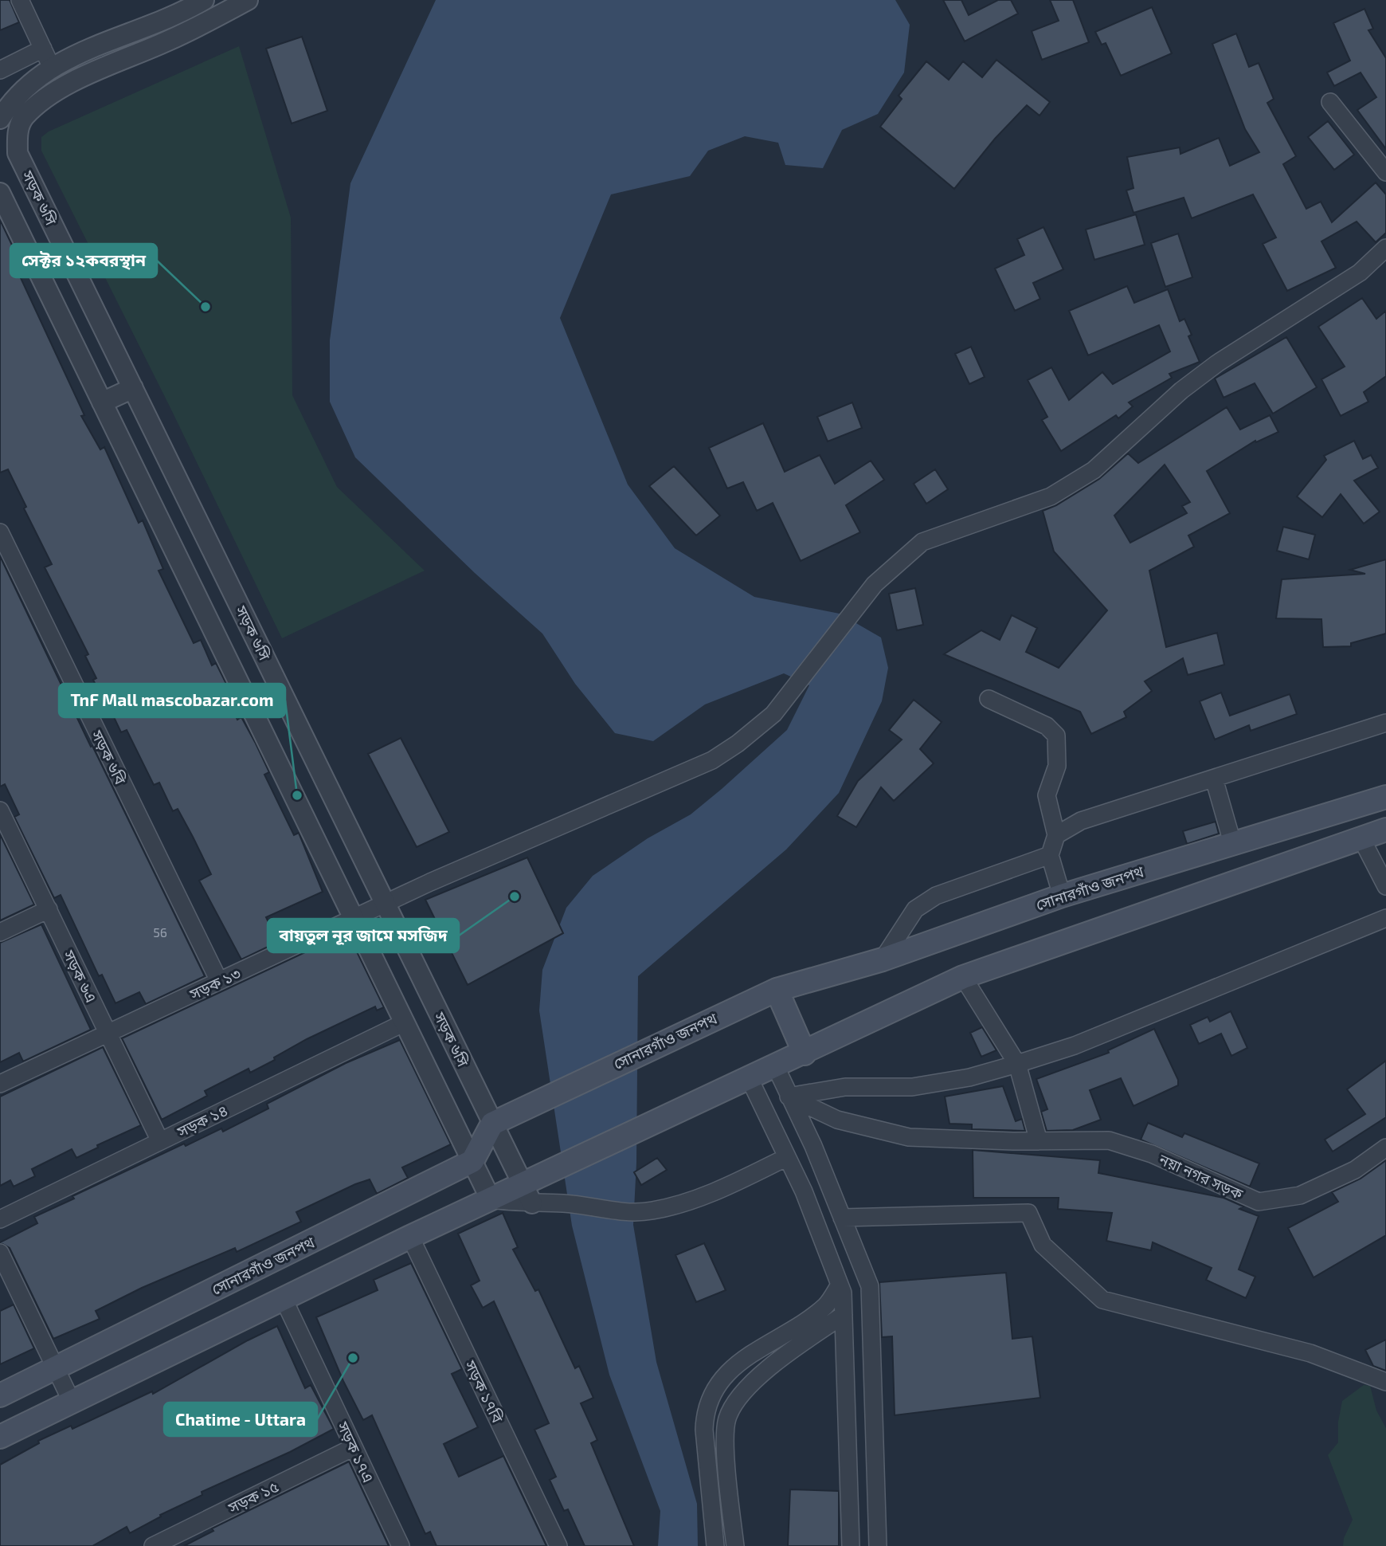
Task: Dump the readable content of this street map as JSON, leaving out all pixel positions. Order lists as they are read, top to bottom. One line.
{"streets":{"main road":["সোনারগাঁও জনপথ"],"street":["সড়ক ৬সি","সড়ক ৬বি","সড়ক ৬এ","সড়ক ১৩","সড়ক ১৪","নয়া নগর সড়ক","সড়ক ১৭বি","সড়ক ১৭এ","সড়ক ১৫"]},"crossings":[["সড়ক ৬সি","সোনারগাঁও জনপথ"],["সড়ক ৬সি","সড়ক ১৩"],["সড়ক ৬বি","সড়ক ১৩"],["সড়ক ৬এ","সড়ক ১৩"],["সড়ক ৬এ","সড়ক ১৪"],["সড়ক ১৭এ","সড়ক ১৫"]],"places":["সেক্টর ১২কবরস্থান","TnF Mall mascobazar.com","বায়তুল নূর জামে মসজিদ","Chatime - Uttara"],"house_numbers":["56"]}
